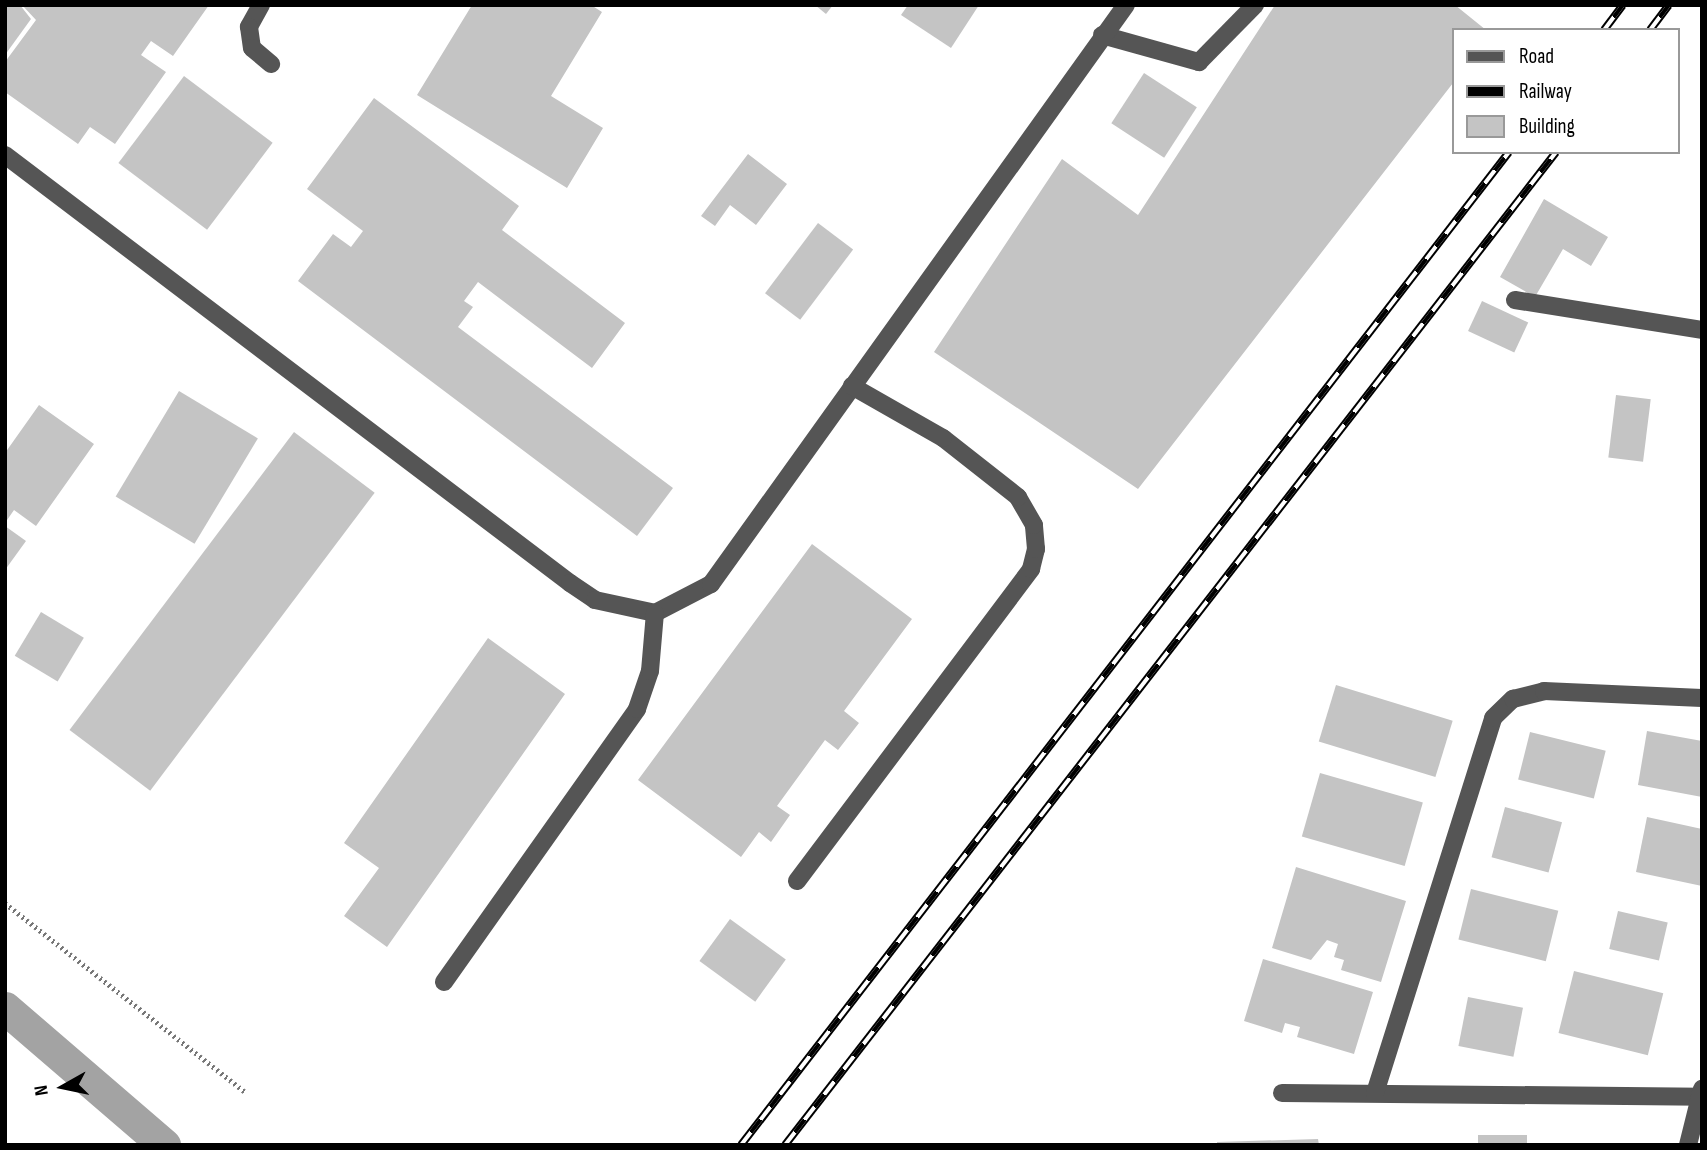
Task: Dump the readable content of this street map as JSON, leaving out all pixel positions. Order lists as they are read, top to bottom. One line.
{"legend":["Road","Railway","Building"],"north":"left"}
